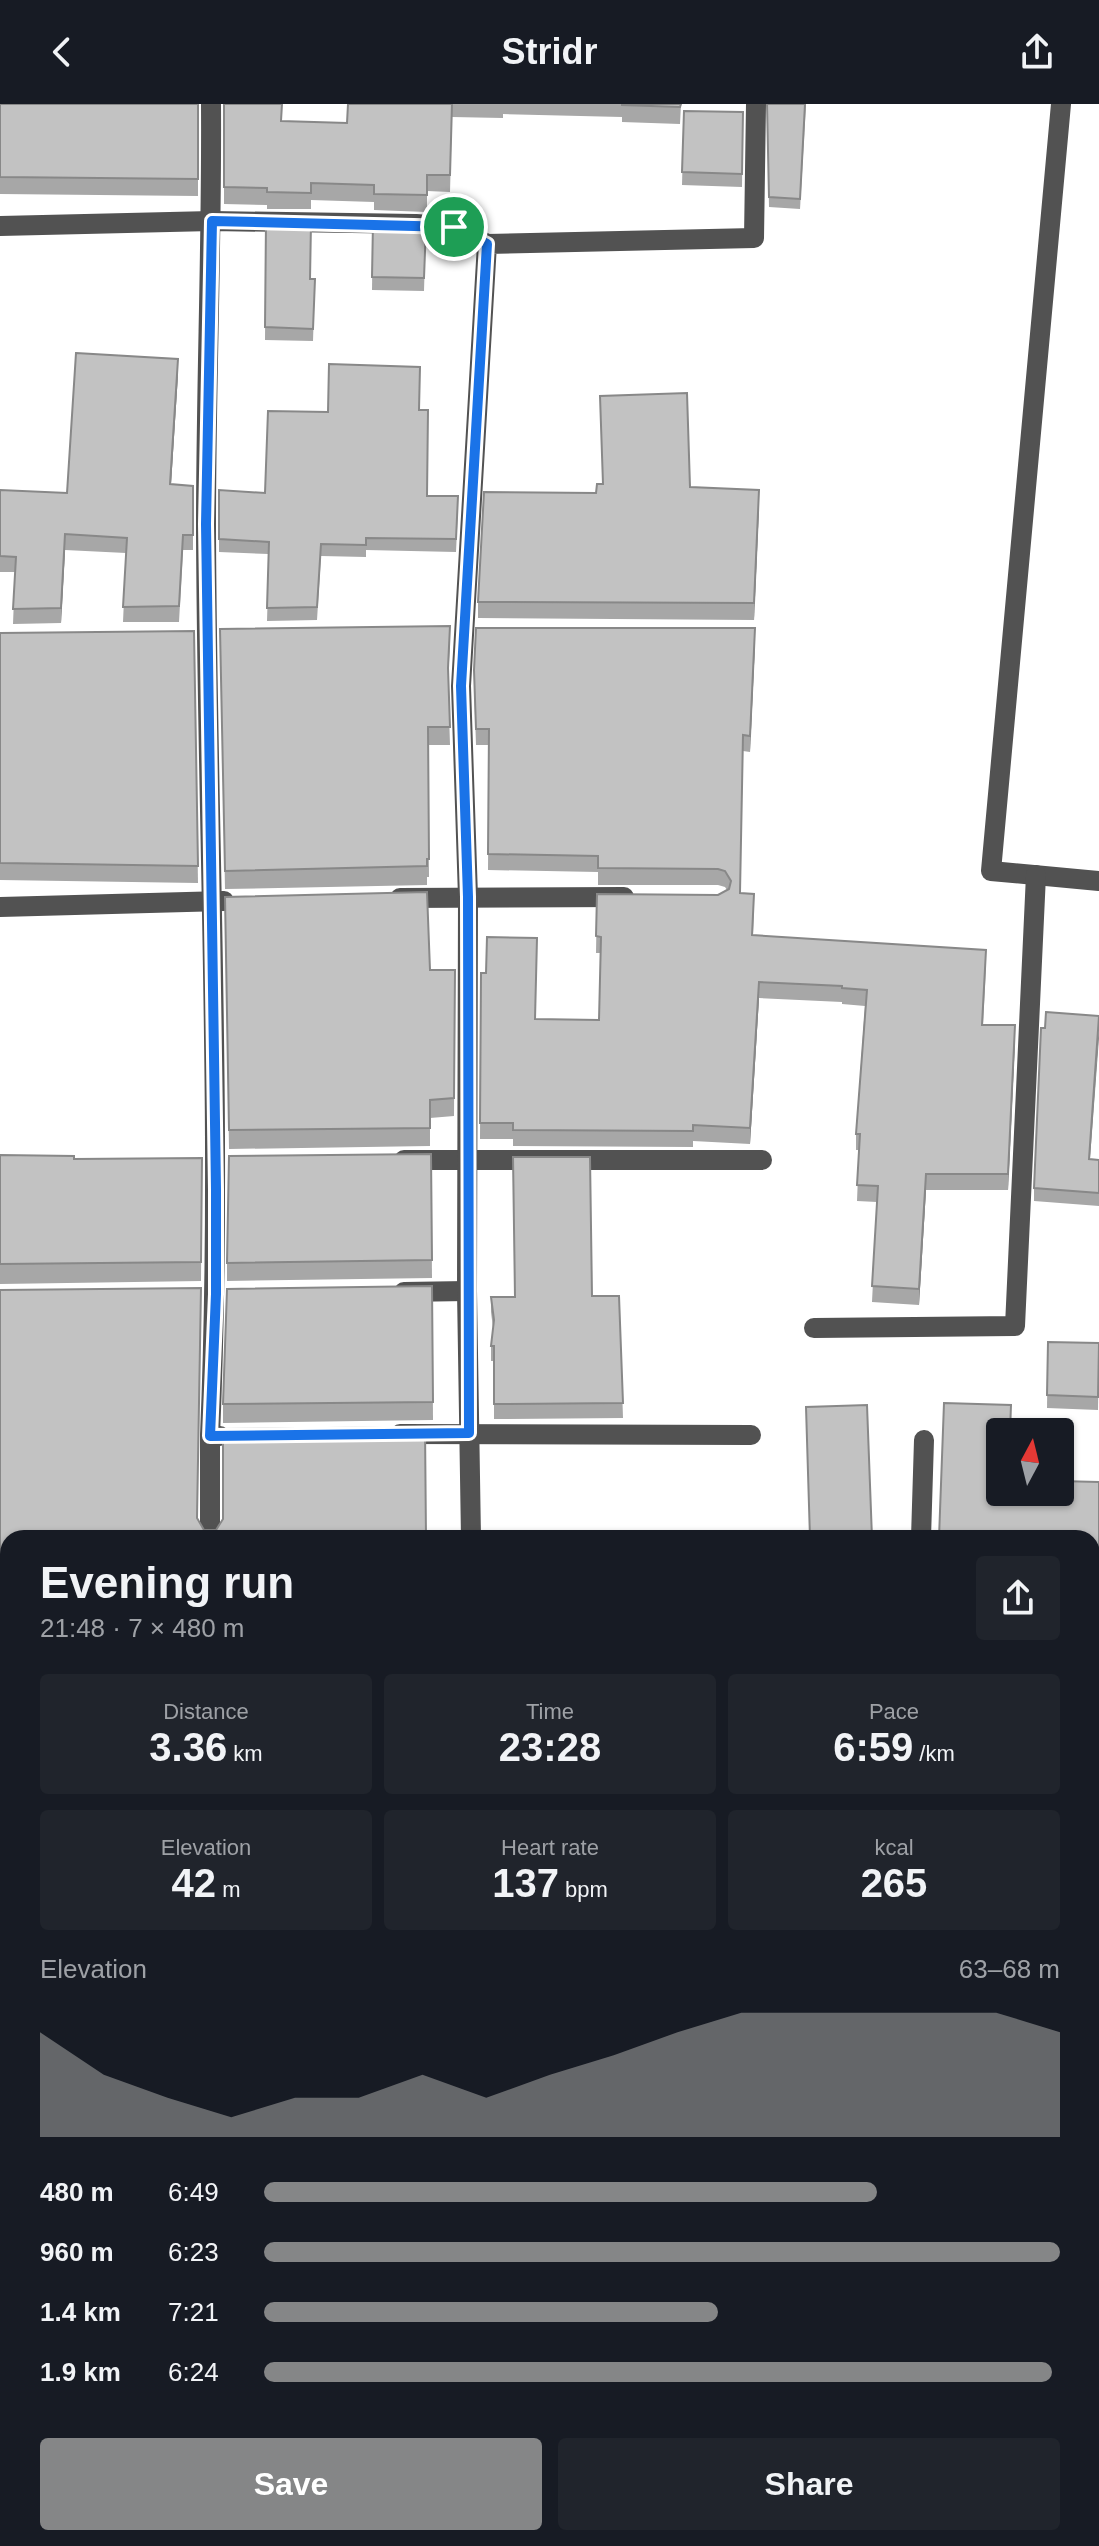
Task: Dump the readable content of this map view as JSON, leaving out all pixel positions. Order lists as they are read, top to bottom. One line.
{"north":"top","page":{"header":"Stridr","heading":["Evening run","21:48 · 7 × 480 m"],"stats":[["Distance","3.36 km"],["Time","23:28"],["Pace","6:59 /km"],["Elevation","42 m"],["Heart rate","137 bpm"],["kcal","265"]],"chart":["Elevation","63–68 m"],"list":[{"name":"480 m","note":"6:49"},{"name":"960 m","note":"6:23"},{"name":"1.4 km","note":"7:21"},{"name":"1.9 km","note":"6:24"}],"buttons":["Save","Share"]}}
